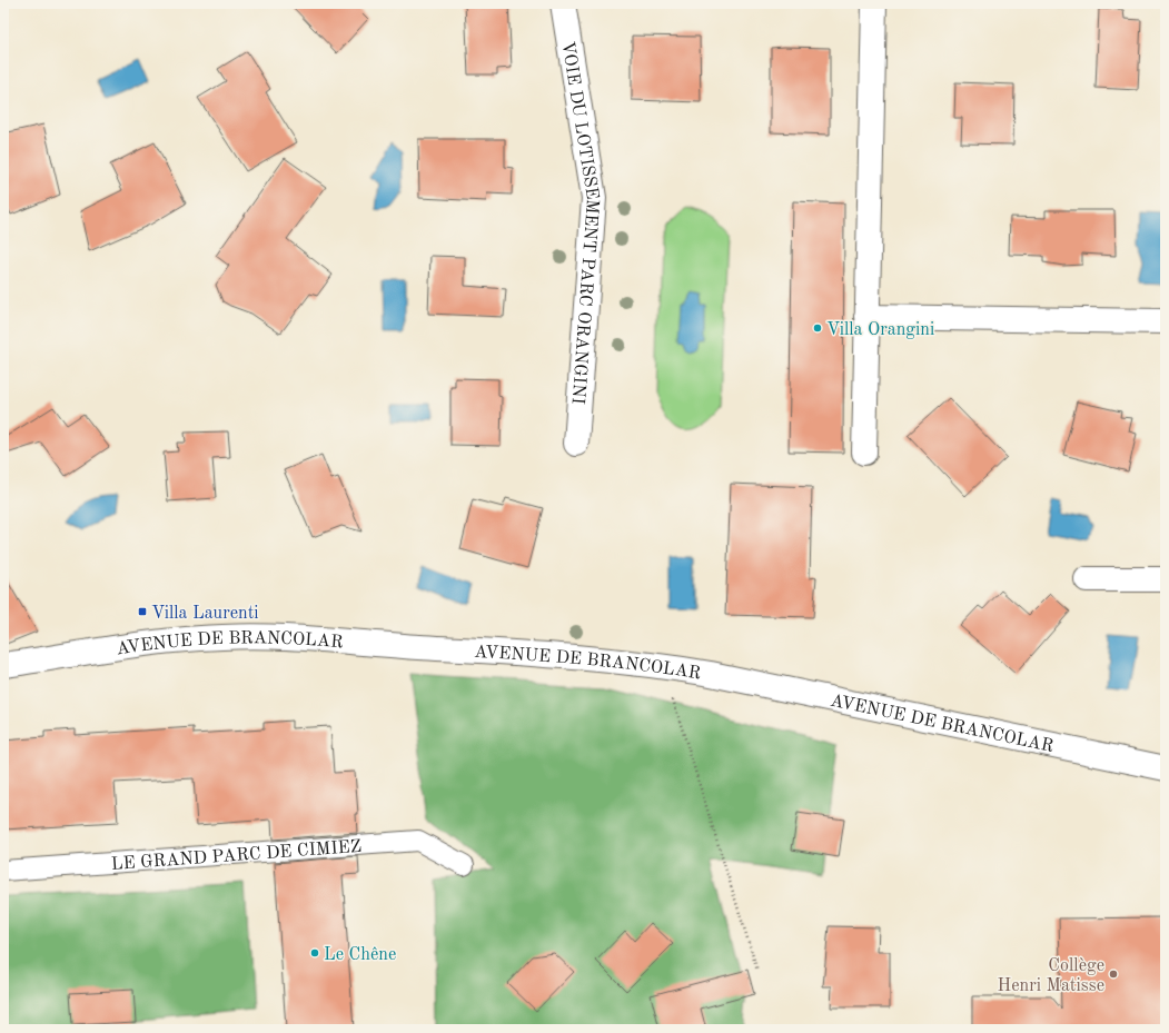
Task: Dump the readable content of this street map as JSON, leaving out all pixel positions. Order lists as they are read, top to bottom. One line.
{"streets":{"street":["VOIE DU LOTISSEMENT PARC ORANGINI","AVENUE DE BRANCOLAR"],"lane":["LE GRAND PARC DE CIMIEZ"]},"places":{"other":["Villa Orangini","Le Chêne","Collège Henri Matisse"],"transit":["Villa Laurenti"]}}
